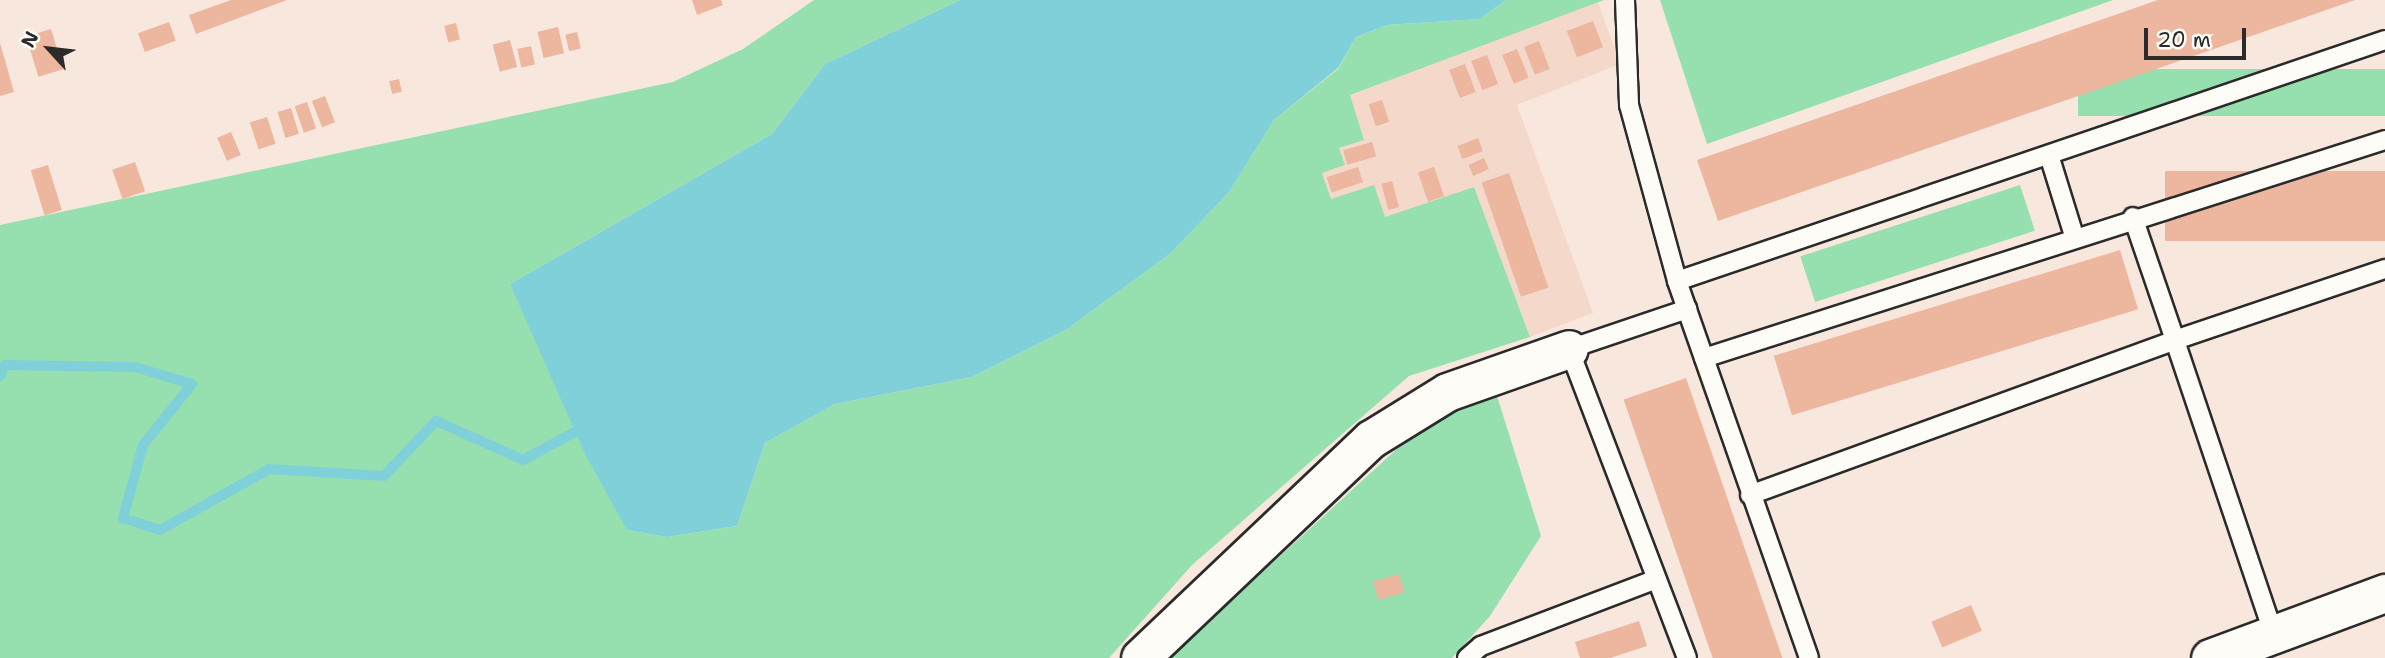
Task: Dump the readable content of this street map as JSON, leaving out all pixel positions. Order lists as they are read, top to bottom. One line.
{"scale_bar":"20 m","north":"top left"}
